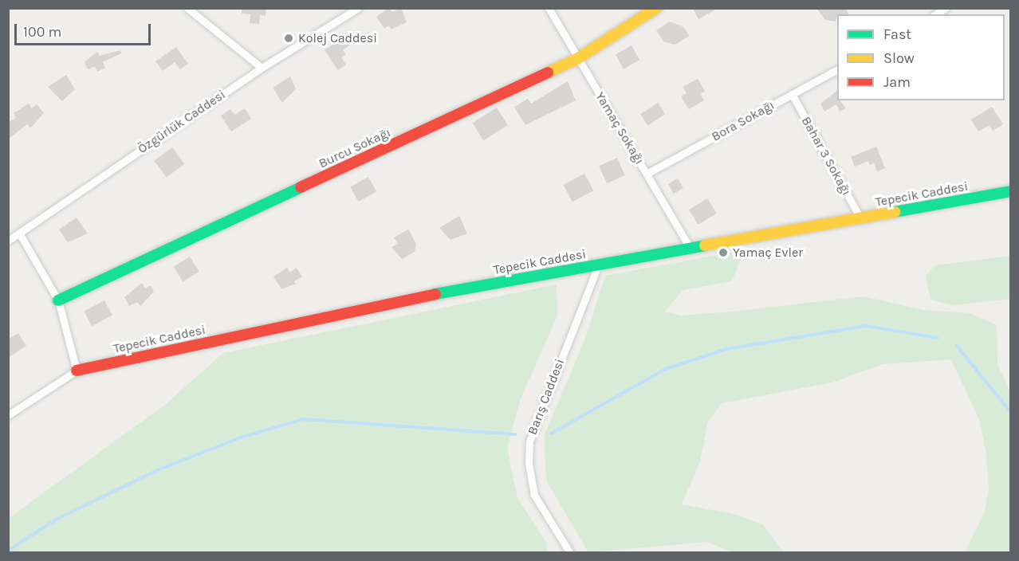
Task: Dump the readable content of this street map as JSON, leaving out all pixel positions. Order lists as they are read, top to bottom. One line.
{"streets":{"street":["Bora Sokağı","Özgürlük Caddesi","Yamaç Sokağı","Burcu Sokağı","Bahar 3 Sokağı","Tepecik Caddesi","Barış Caddesi"]},"crossings":[["Bora Sokağı","Yamaç Sokağı"],["Bora Sokağı","Bahar 3 Sokağı"],["Yamaç Sokağı","Burcu Sokağı"],["Yamaç Sokağı","Tepecik Caddesi"],["Bahar 3 Sokağı","Tepecik Caddesi"],["Tepecik Caddesi","Barış Caddesi"]],"places":["Kolej Caddesi","Yamaç Evler"],"legend":["Fast","Slow","Jam"],"scale_bar":"100 m"}
